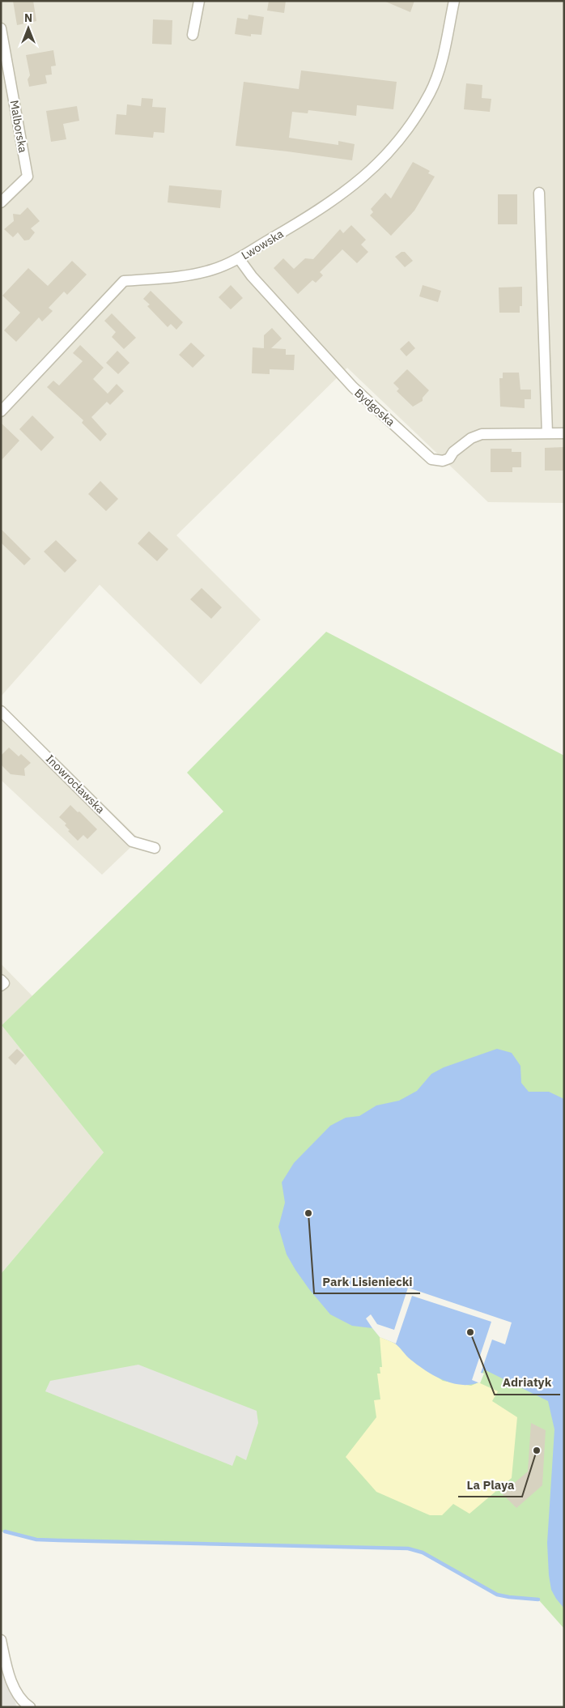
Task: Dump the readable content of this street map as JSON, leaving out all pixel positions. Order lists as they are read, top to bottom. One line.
{"streets":{"street":["Malborska","Lwowska","Bydgoska","Inowrocławska"]},"crossings":[["Lwowska","Bydgoska"]],"places":["Park Lisieniecki","Adriatyk","La Playa"],"north":"top"}
